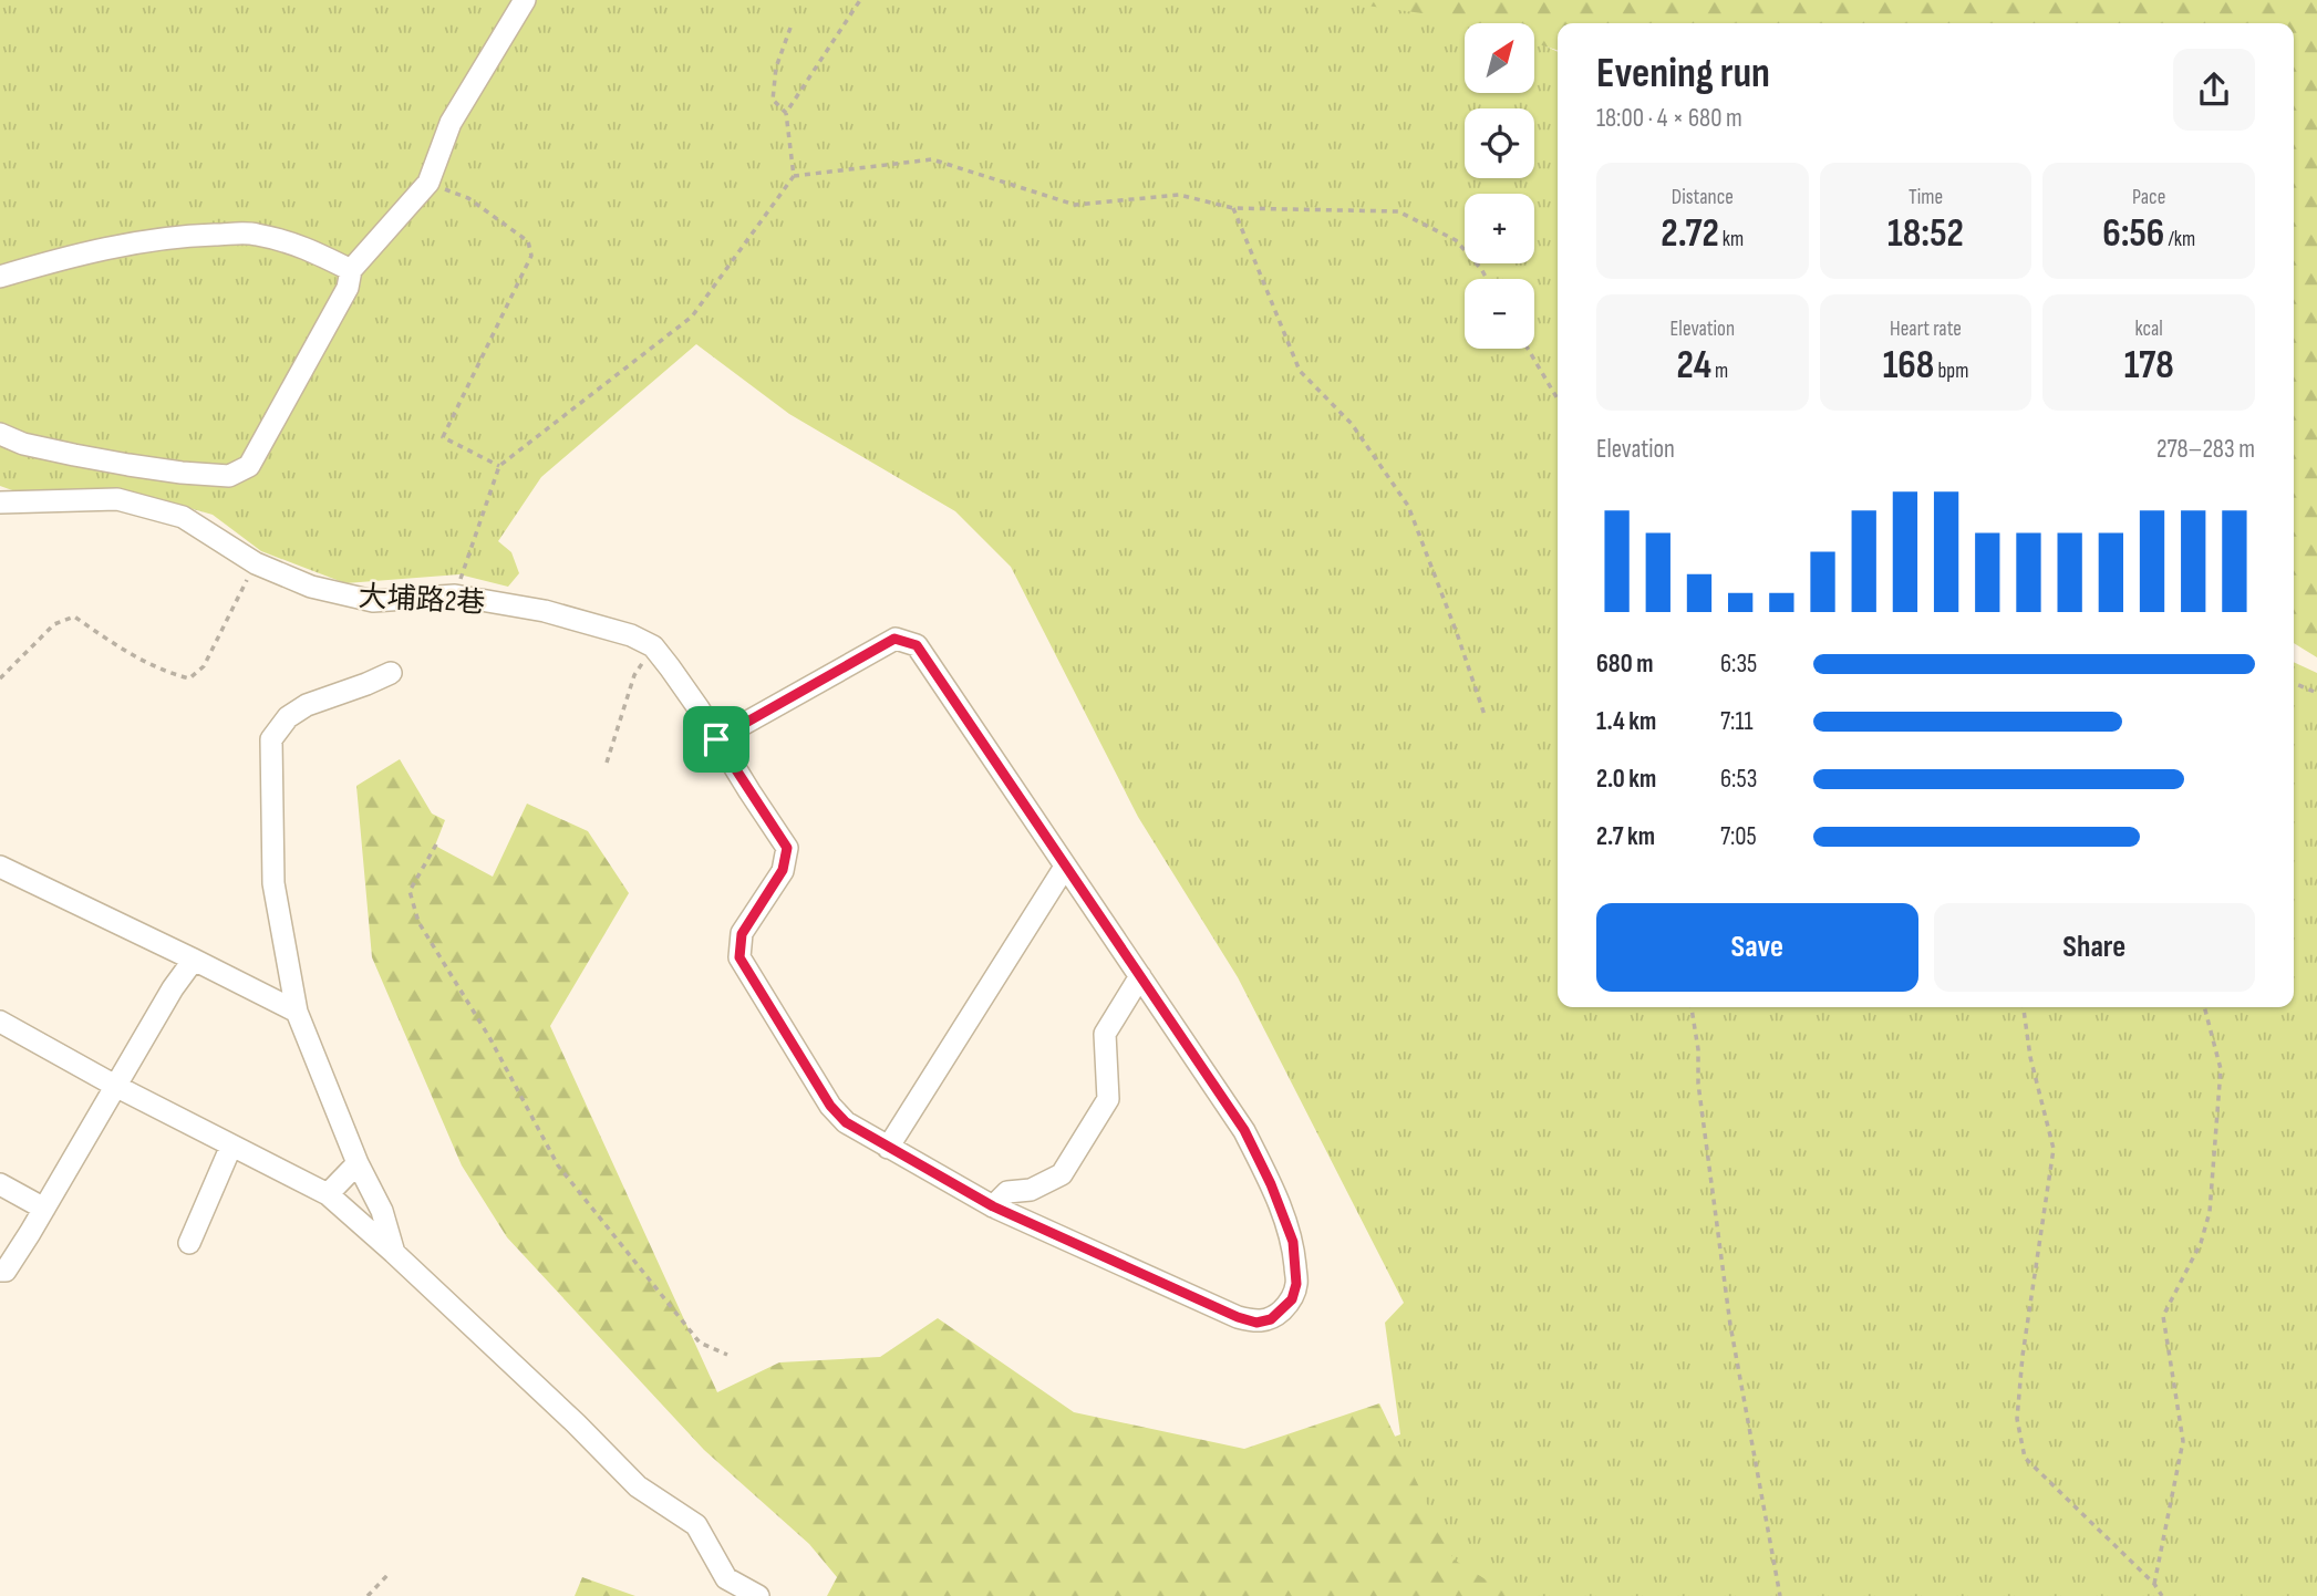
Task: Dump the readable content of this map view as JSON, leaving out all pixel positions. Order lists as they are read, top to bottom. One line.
{"streets":{"street":["大埔路2巷"]},"north":"top right","page":{"map_buttons":["+","−"],"heading":["Evening run","18:00 · 4 × 680 m"],"stats":[["Distance","2.72 km"],["Time","18:52"],["Pace","6:56 /km"],["Elevation","24 m"],["Heart rate","168 bpm"],["kcal","178"]],"chart":["Elevation","278–283 m"],"list":[{"name":"680 m","note":"6:35"},{"name":"1.4 km","note":"7:11"},{"name":"2.0 km","note":"6:53"},{"name":"2.7 km","note":"7:05"}],"buttons":["Save","Share"]}}
